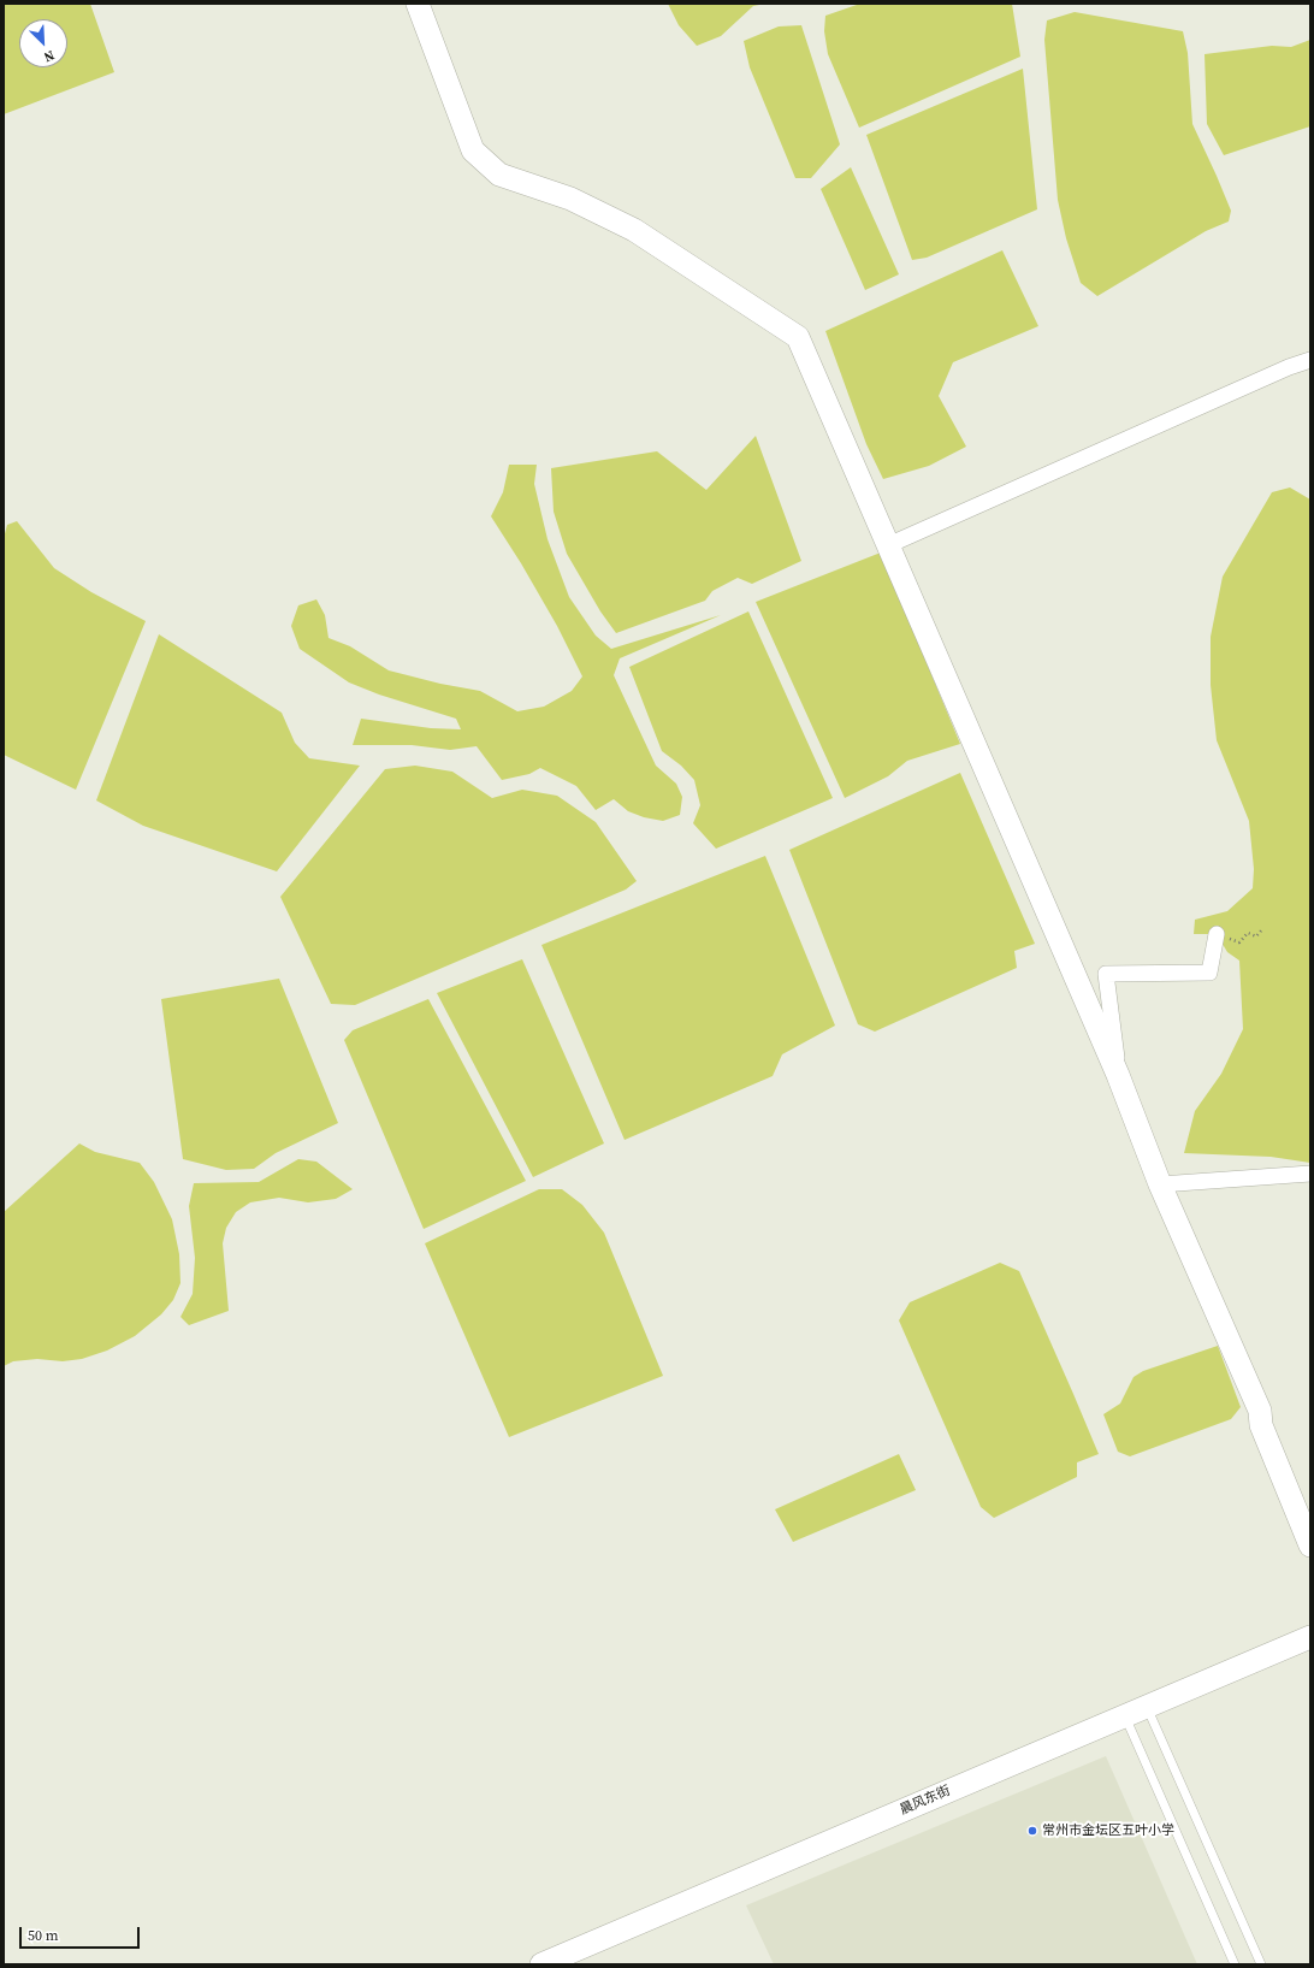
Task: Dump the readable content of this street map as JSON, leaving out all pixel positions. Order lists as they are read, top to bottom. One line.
{"streets":{"street":["晨风东街"]},"places":["常州市金坛区五叶小学"],"scale_bar":"50 m","north":"bottom right"}
